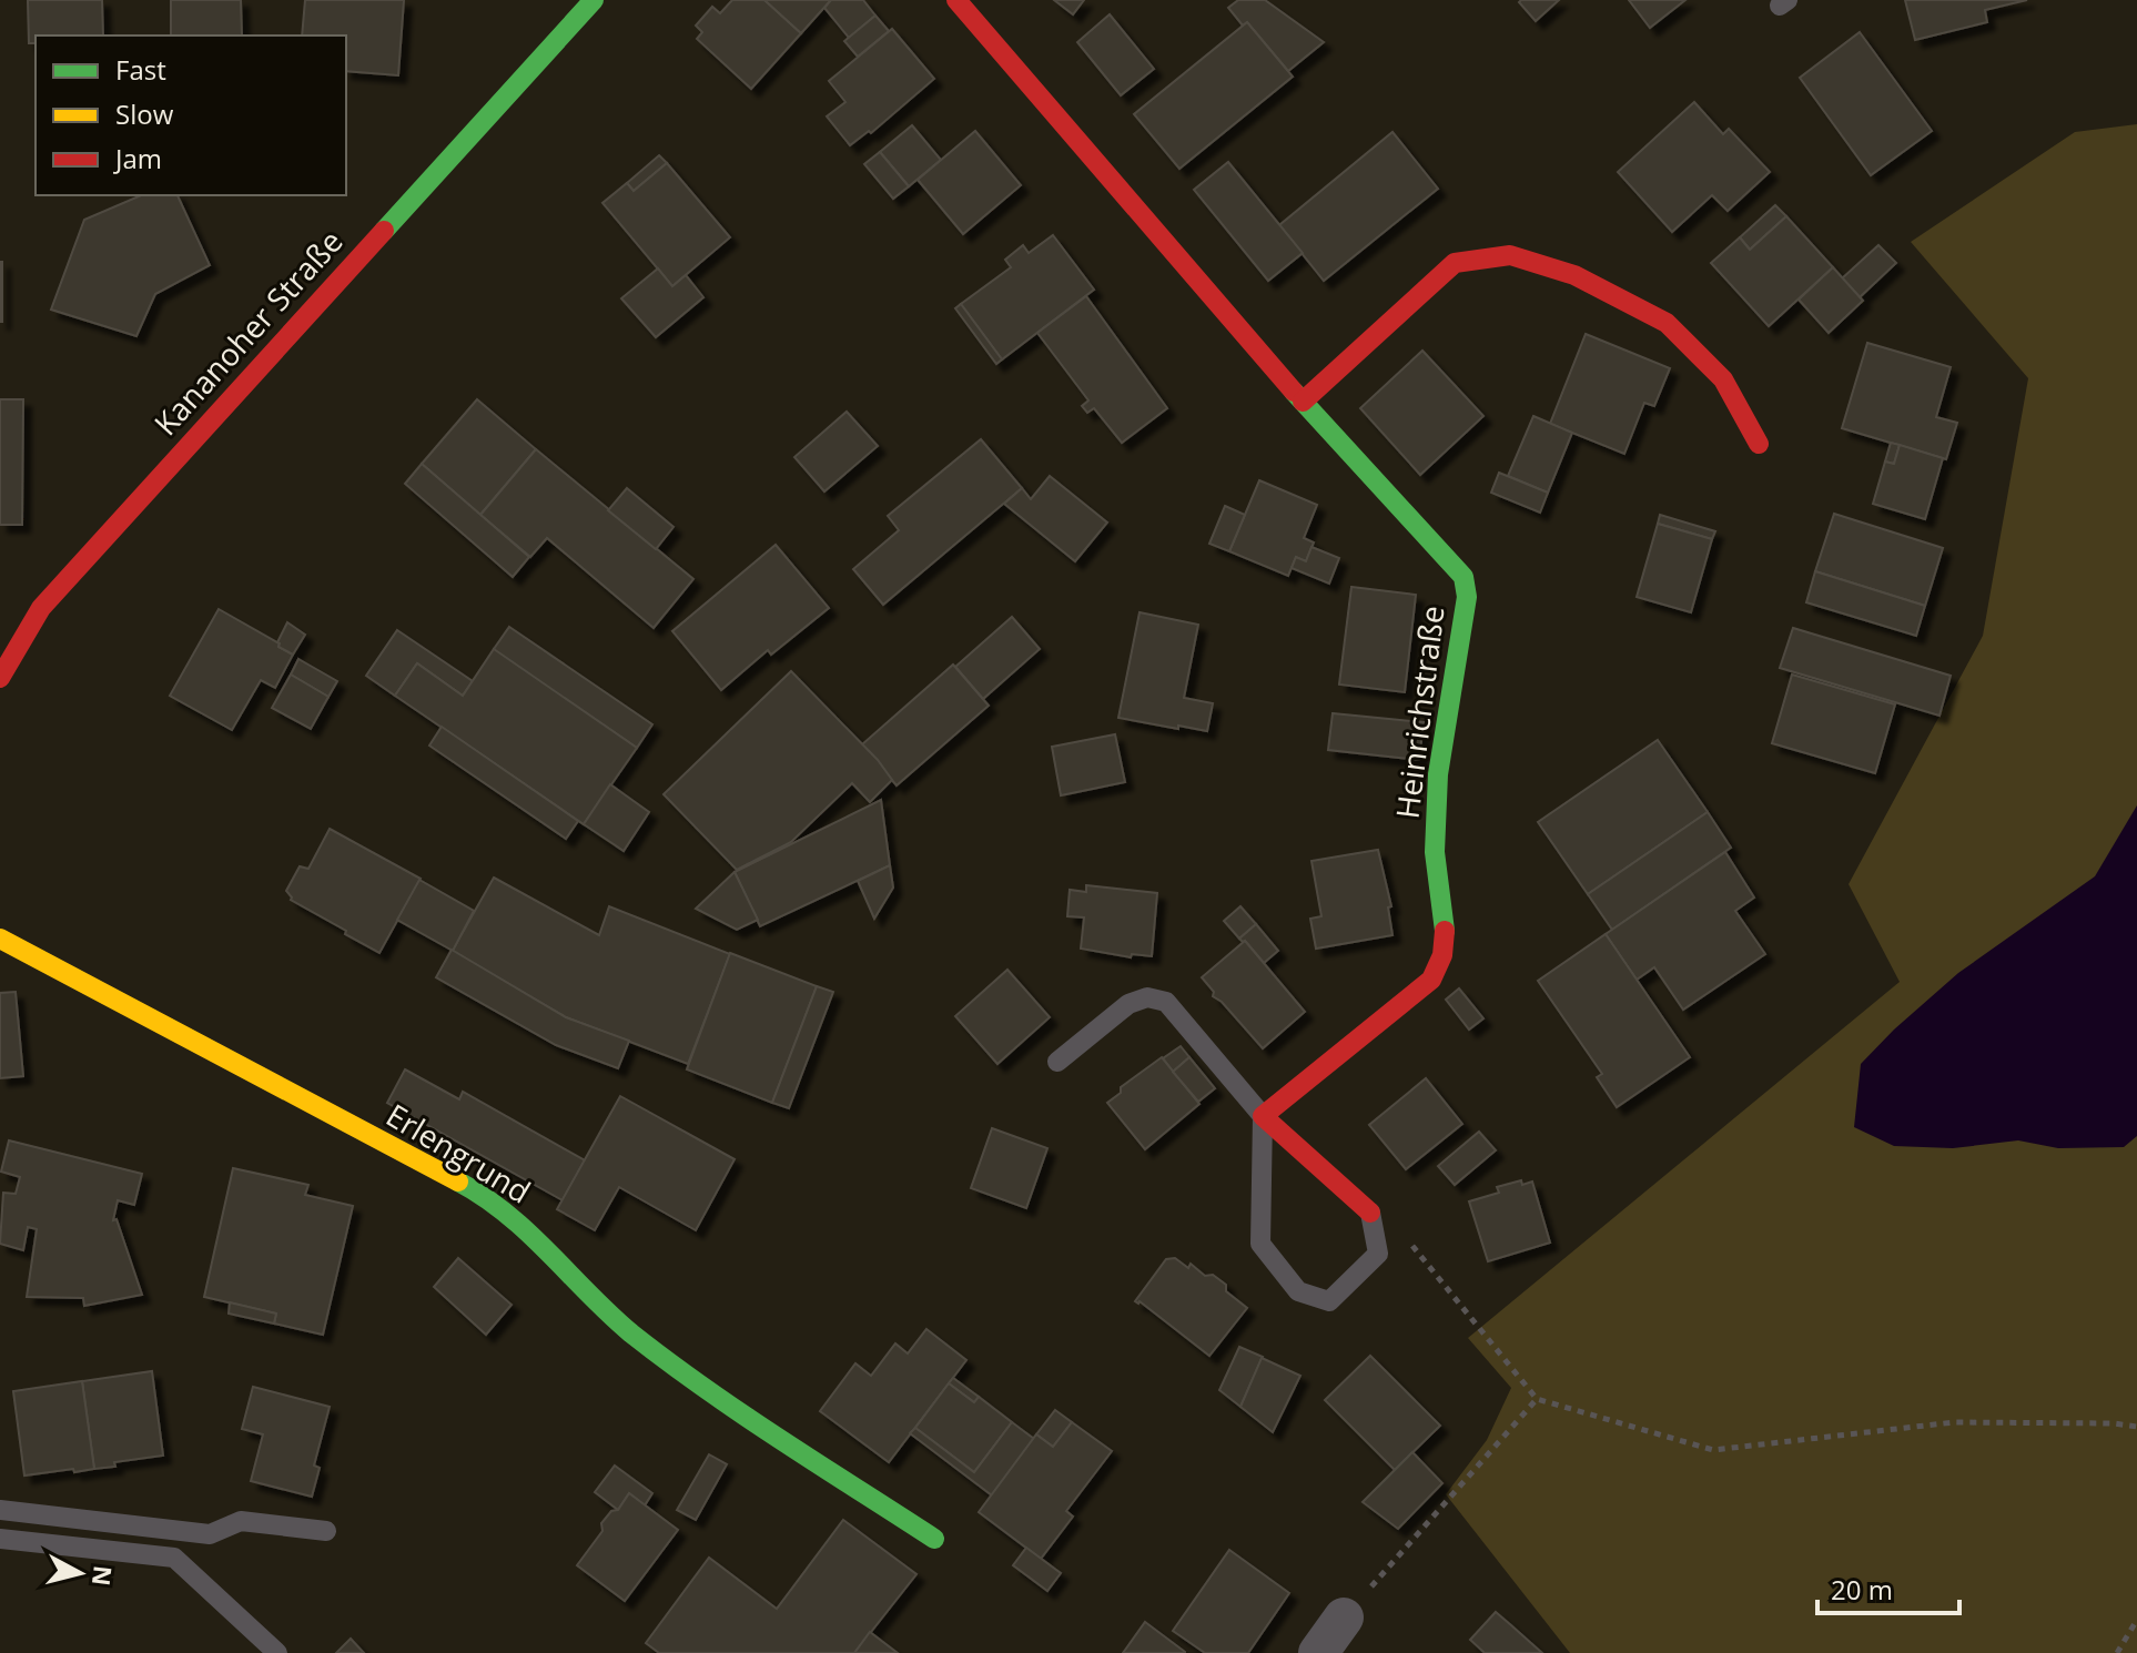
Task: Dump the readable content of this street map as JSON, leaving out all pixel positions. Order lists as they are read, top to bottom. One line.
{"streets":{"street":["Kananoher Straße","Heinrichstraße","Erlengrund"]},"legend":["Fast","Slow","Jam"],"scale_bar":"20 m","north":"right"}
